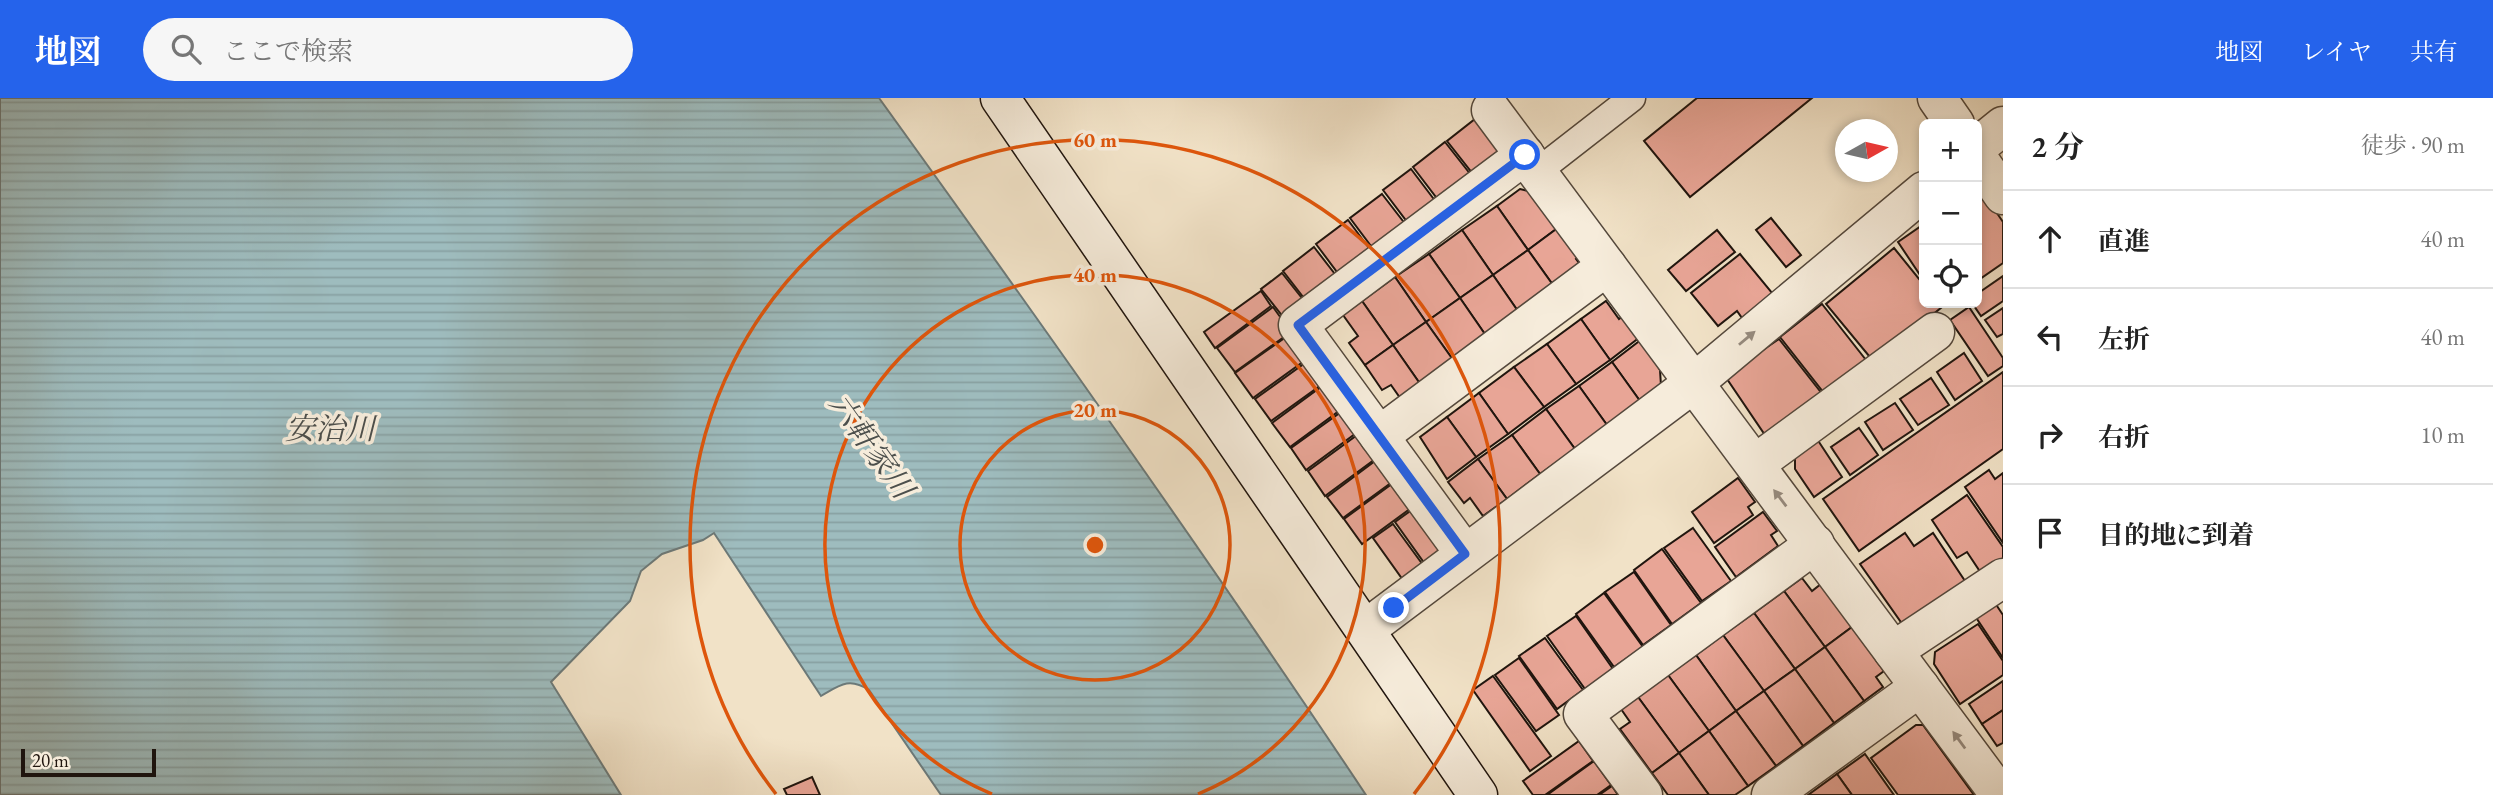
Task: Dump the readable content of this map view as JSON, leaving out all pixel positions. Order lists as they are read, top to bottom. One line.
{"water":["安治川","六軒家川"],"scale_bar":"20 m","north":"right","page":{"header":"地図","search":"ここで検索","nav":["地図","レイヤ","共有"],"heading":["2 分","徒歩 · 90 m"],"map_buttons":["+","−"],"list":[["直進","40 m"],["左折","40 m"],["右折","10 m"],"目的地に到着"],"scale":"20 m"},"rings":["60 m","40 m","20 m"]}
